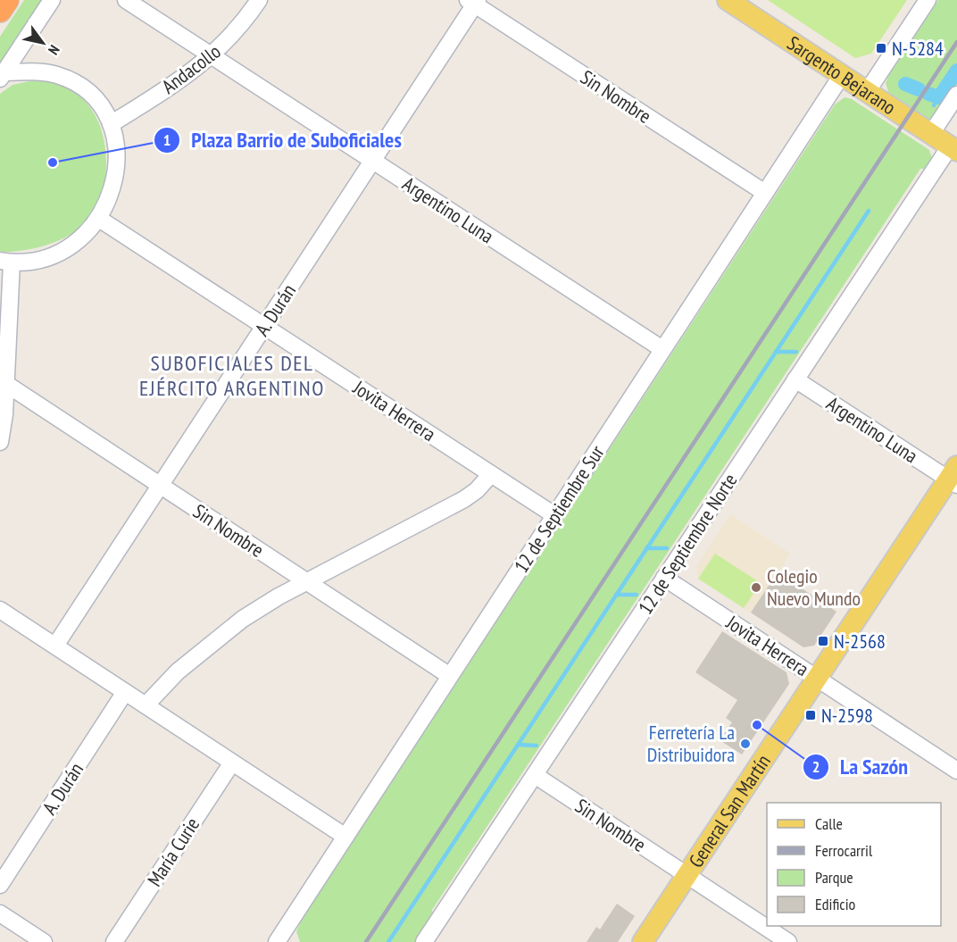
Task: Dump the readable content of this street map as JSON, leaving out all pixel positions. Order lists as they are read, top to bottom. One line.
{"streets":{"main road":["Sargento Bejarano","General San Martín"],"street":["Andacollo","Sin Nombre","Argentino Luna","A. Durán","Jovita Herrera","12 de Septiembre Sur","12 de Septiembre Norte","María Curie"]},"crossings":[["Andacollo","Argentino Luna"],["Sargento Bejarano","12 de Septiembre Sur"],["Sargento Bejarano","12 de Septiembre Norte"],["Sin Nombre","A. Durán"],["Sin Nombre","12 de Septiembre Sur"],["Sin Nombre","12 de Septiembre Norte"],["Sin Nombre","General San Martín"],["Argentino Luna","A. Durán"],["Argentino Luna","12 de Septiembre Sur"],["Argentino Luna","12 de Septiembre Norte"],["Argentino Luna","General San Martín"],["A. Durán","Jovita Herrera"],["Jovita Herrera","12 de Septiembre Sur"],["Jovita Herrera","12 de Septiembre Norte"],["Jovita Herrera","General San Martín"]],"districts":["SUBOFICIALES DEL EJÉRCITO ARGENTINO"],"places":{"transit":["N-5284","N-2568","N-2598"],"other":["Plaza Barrio de Suboficiales","Colegio Nuevo Mundo","La Sazón","Ferretería La Distribuidora"]},"legend":["Calle","Ferrocarril","Parque","Edificio"],"north":"bottom right"}
